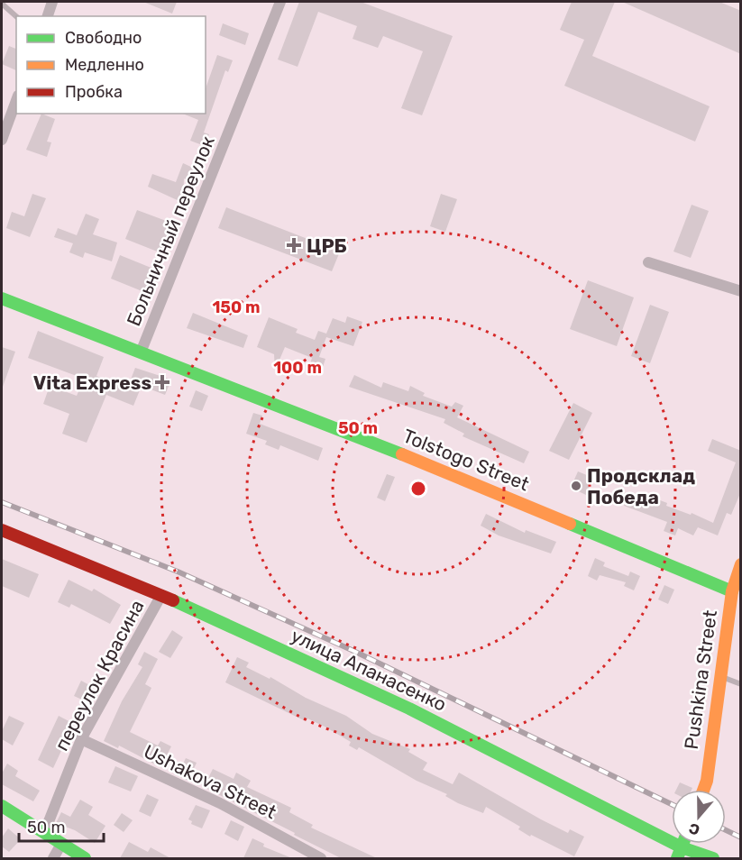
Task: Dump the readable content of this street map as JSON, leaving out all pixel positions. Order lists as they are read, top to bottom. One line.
{"streets":{"main road":["Tolstogo Street","улица Апанасенко","Pushkina Street"],"street":["Больничный переулок","переулок Красина","Ushakova Street"]},"crossings":[["Больничный переулок","Tolstogo Street"],["Tolstogo Street","Pushkina Street"],["улица Апанасенко","переулок Красина"],["переулок Красина","Ushakova Street"]],"places":{"health":["ЦРБ","Vita Express"],"other":["Продсклад Победа"]},"legend":["Свободно","Медленно","Пробка"],"scale_bar":"50 m","north":"bottom","rings":["150 m","100 m","50 m"]}
